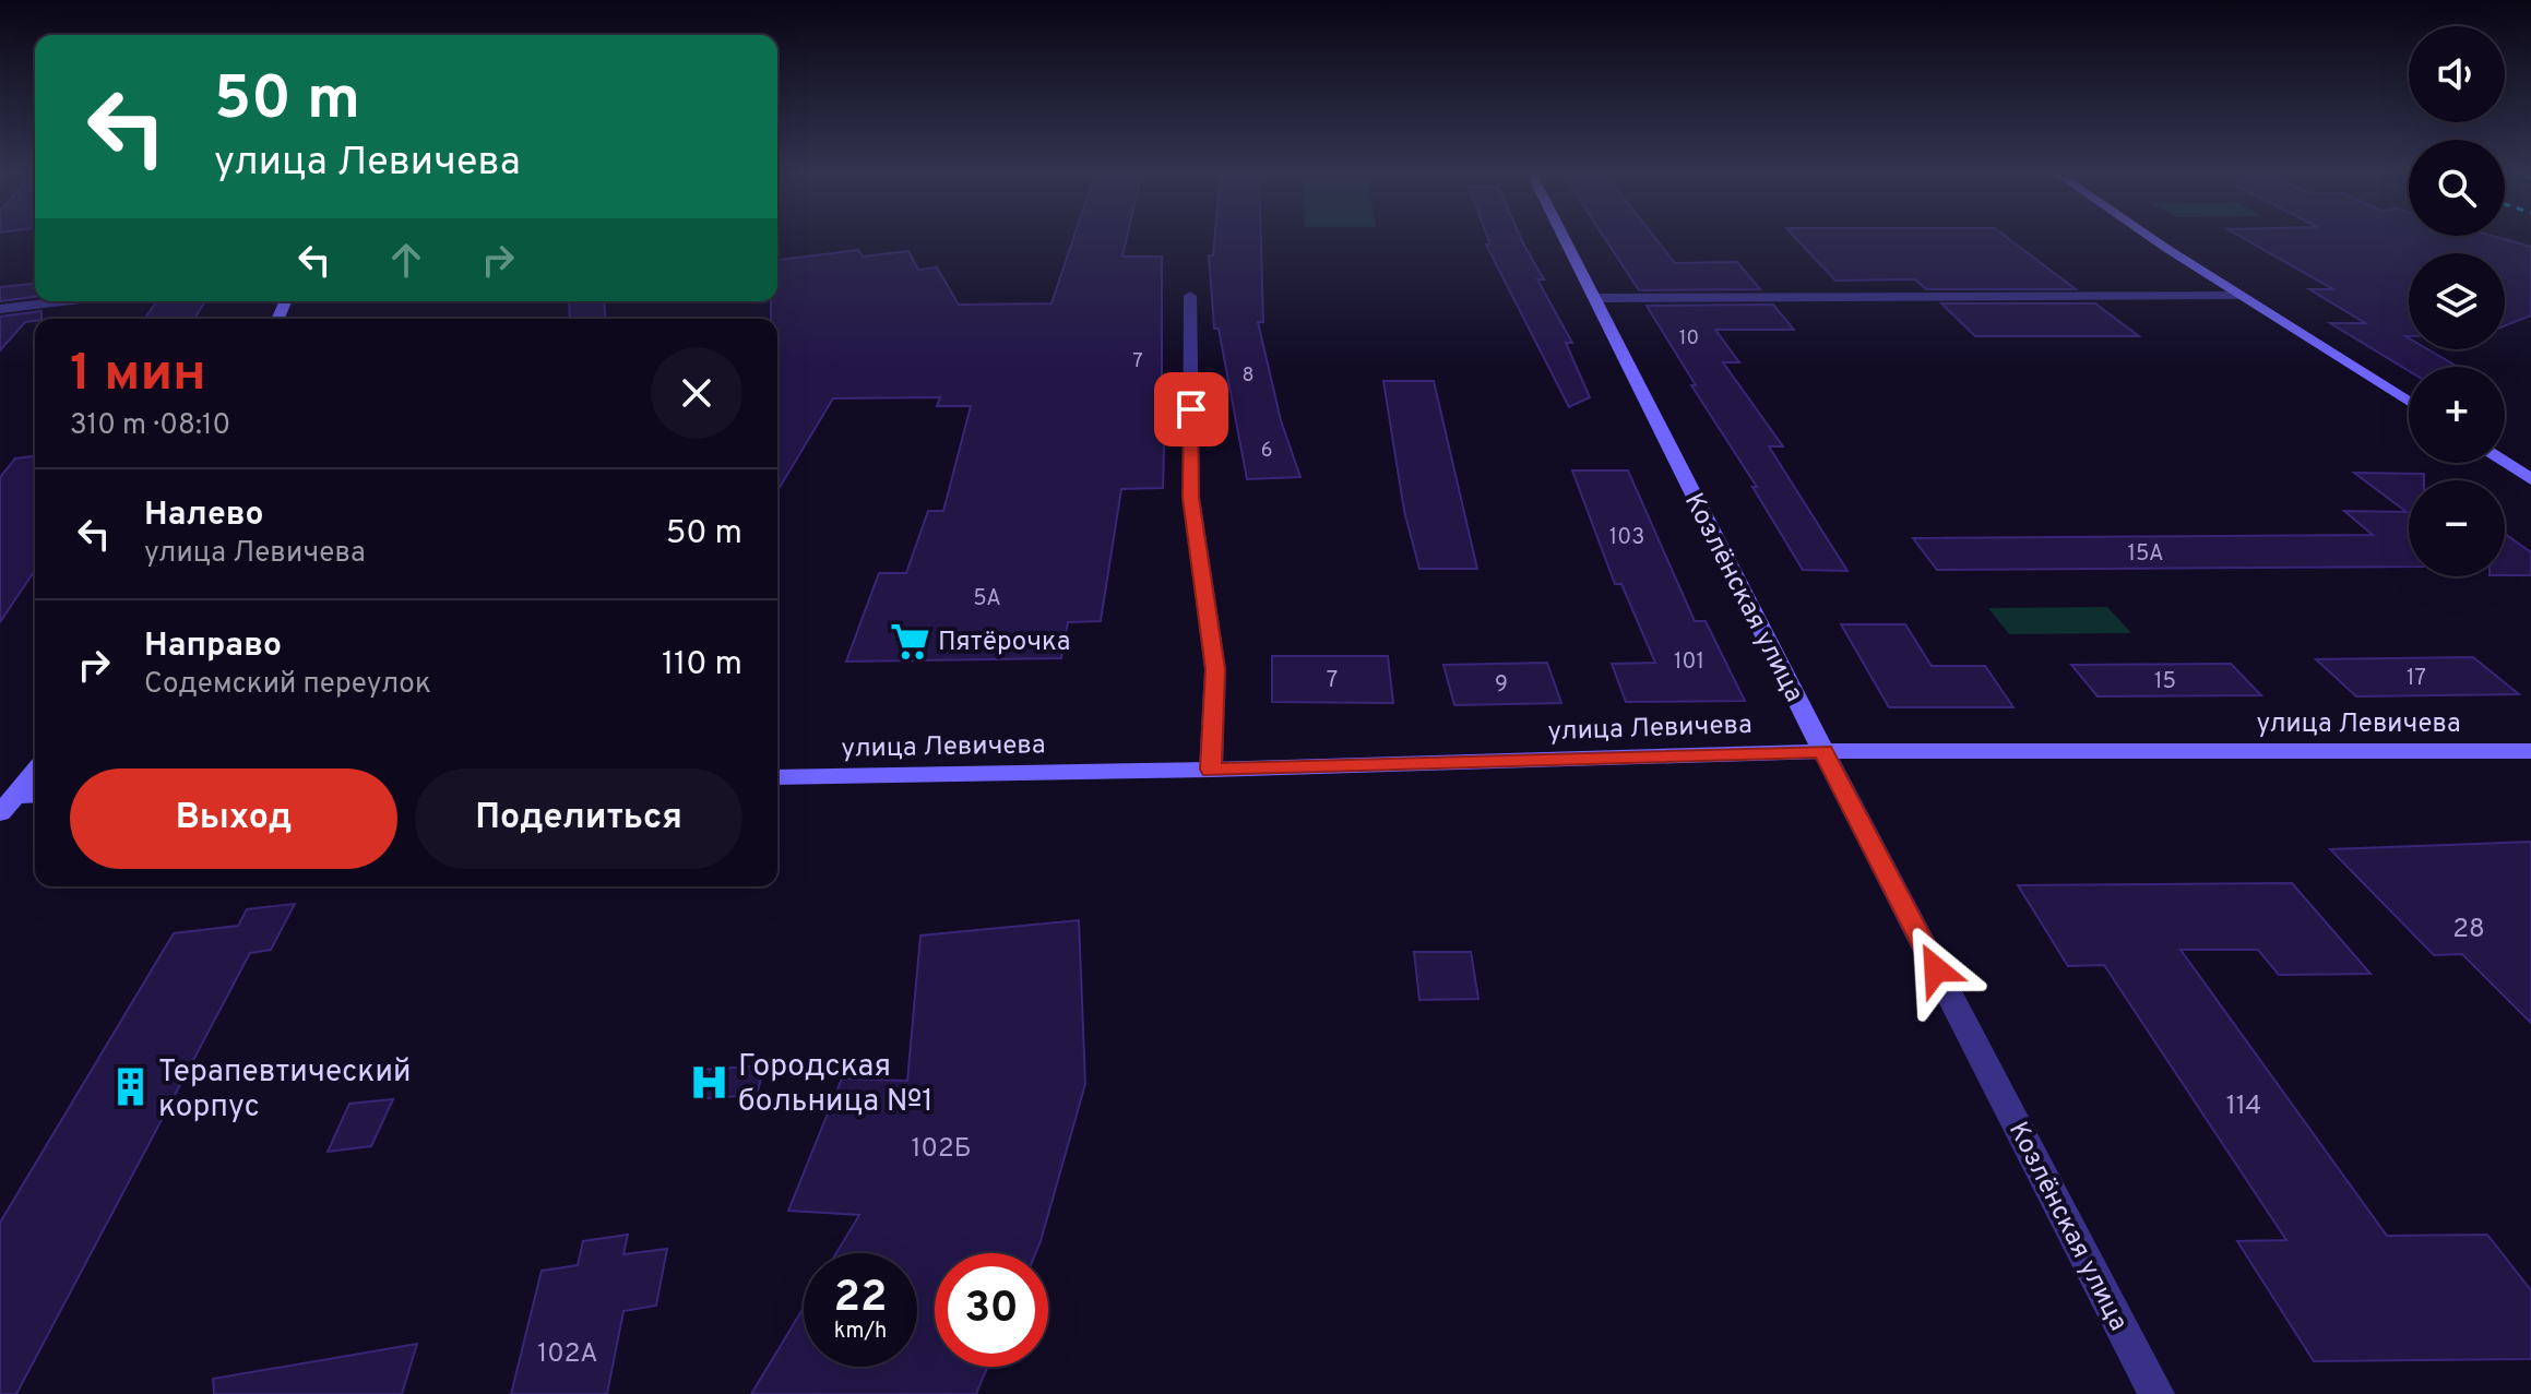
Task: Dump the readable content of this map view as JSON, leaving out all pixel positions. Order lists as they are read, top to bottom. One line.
{"streets":{"street":["Козлёнская улица","улица Левичева"]},"crossings":[["Козлёнская улица","улица Левичева"]],"places":{"supermarket":["Пятёрочка"],"hospital":["Городская больница №1"],"building":["Терапевтический корпус"]},"house_numbers":["10","7","8","6","103","15А","5А","101","17","7","15","9","28","114","102Б","102А"],"page":{"map_buttons":["+","−"],"turn":["50 m","улица Левичева"],"heading":["1 мин","310 m · 08:10"],"list":[{"name":"Налево","note":"улица Левичева","value":"50 m"},{"name":"Направо","note":"Содемский переулок","value":"110 m"}],"buttons":["Выход","Поделиться"],"speed":"22 km/h","limit":"30"}}
